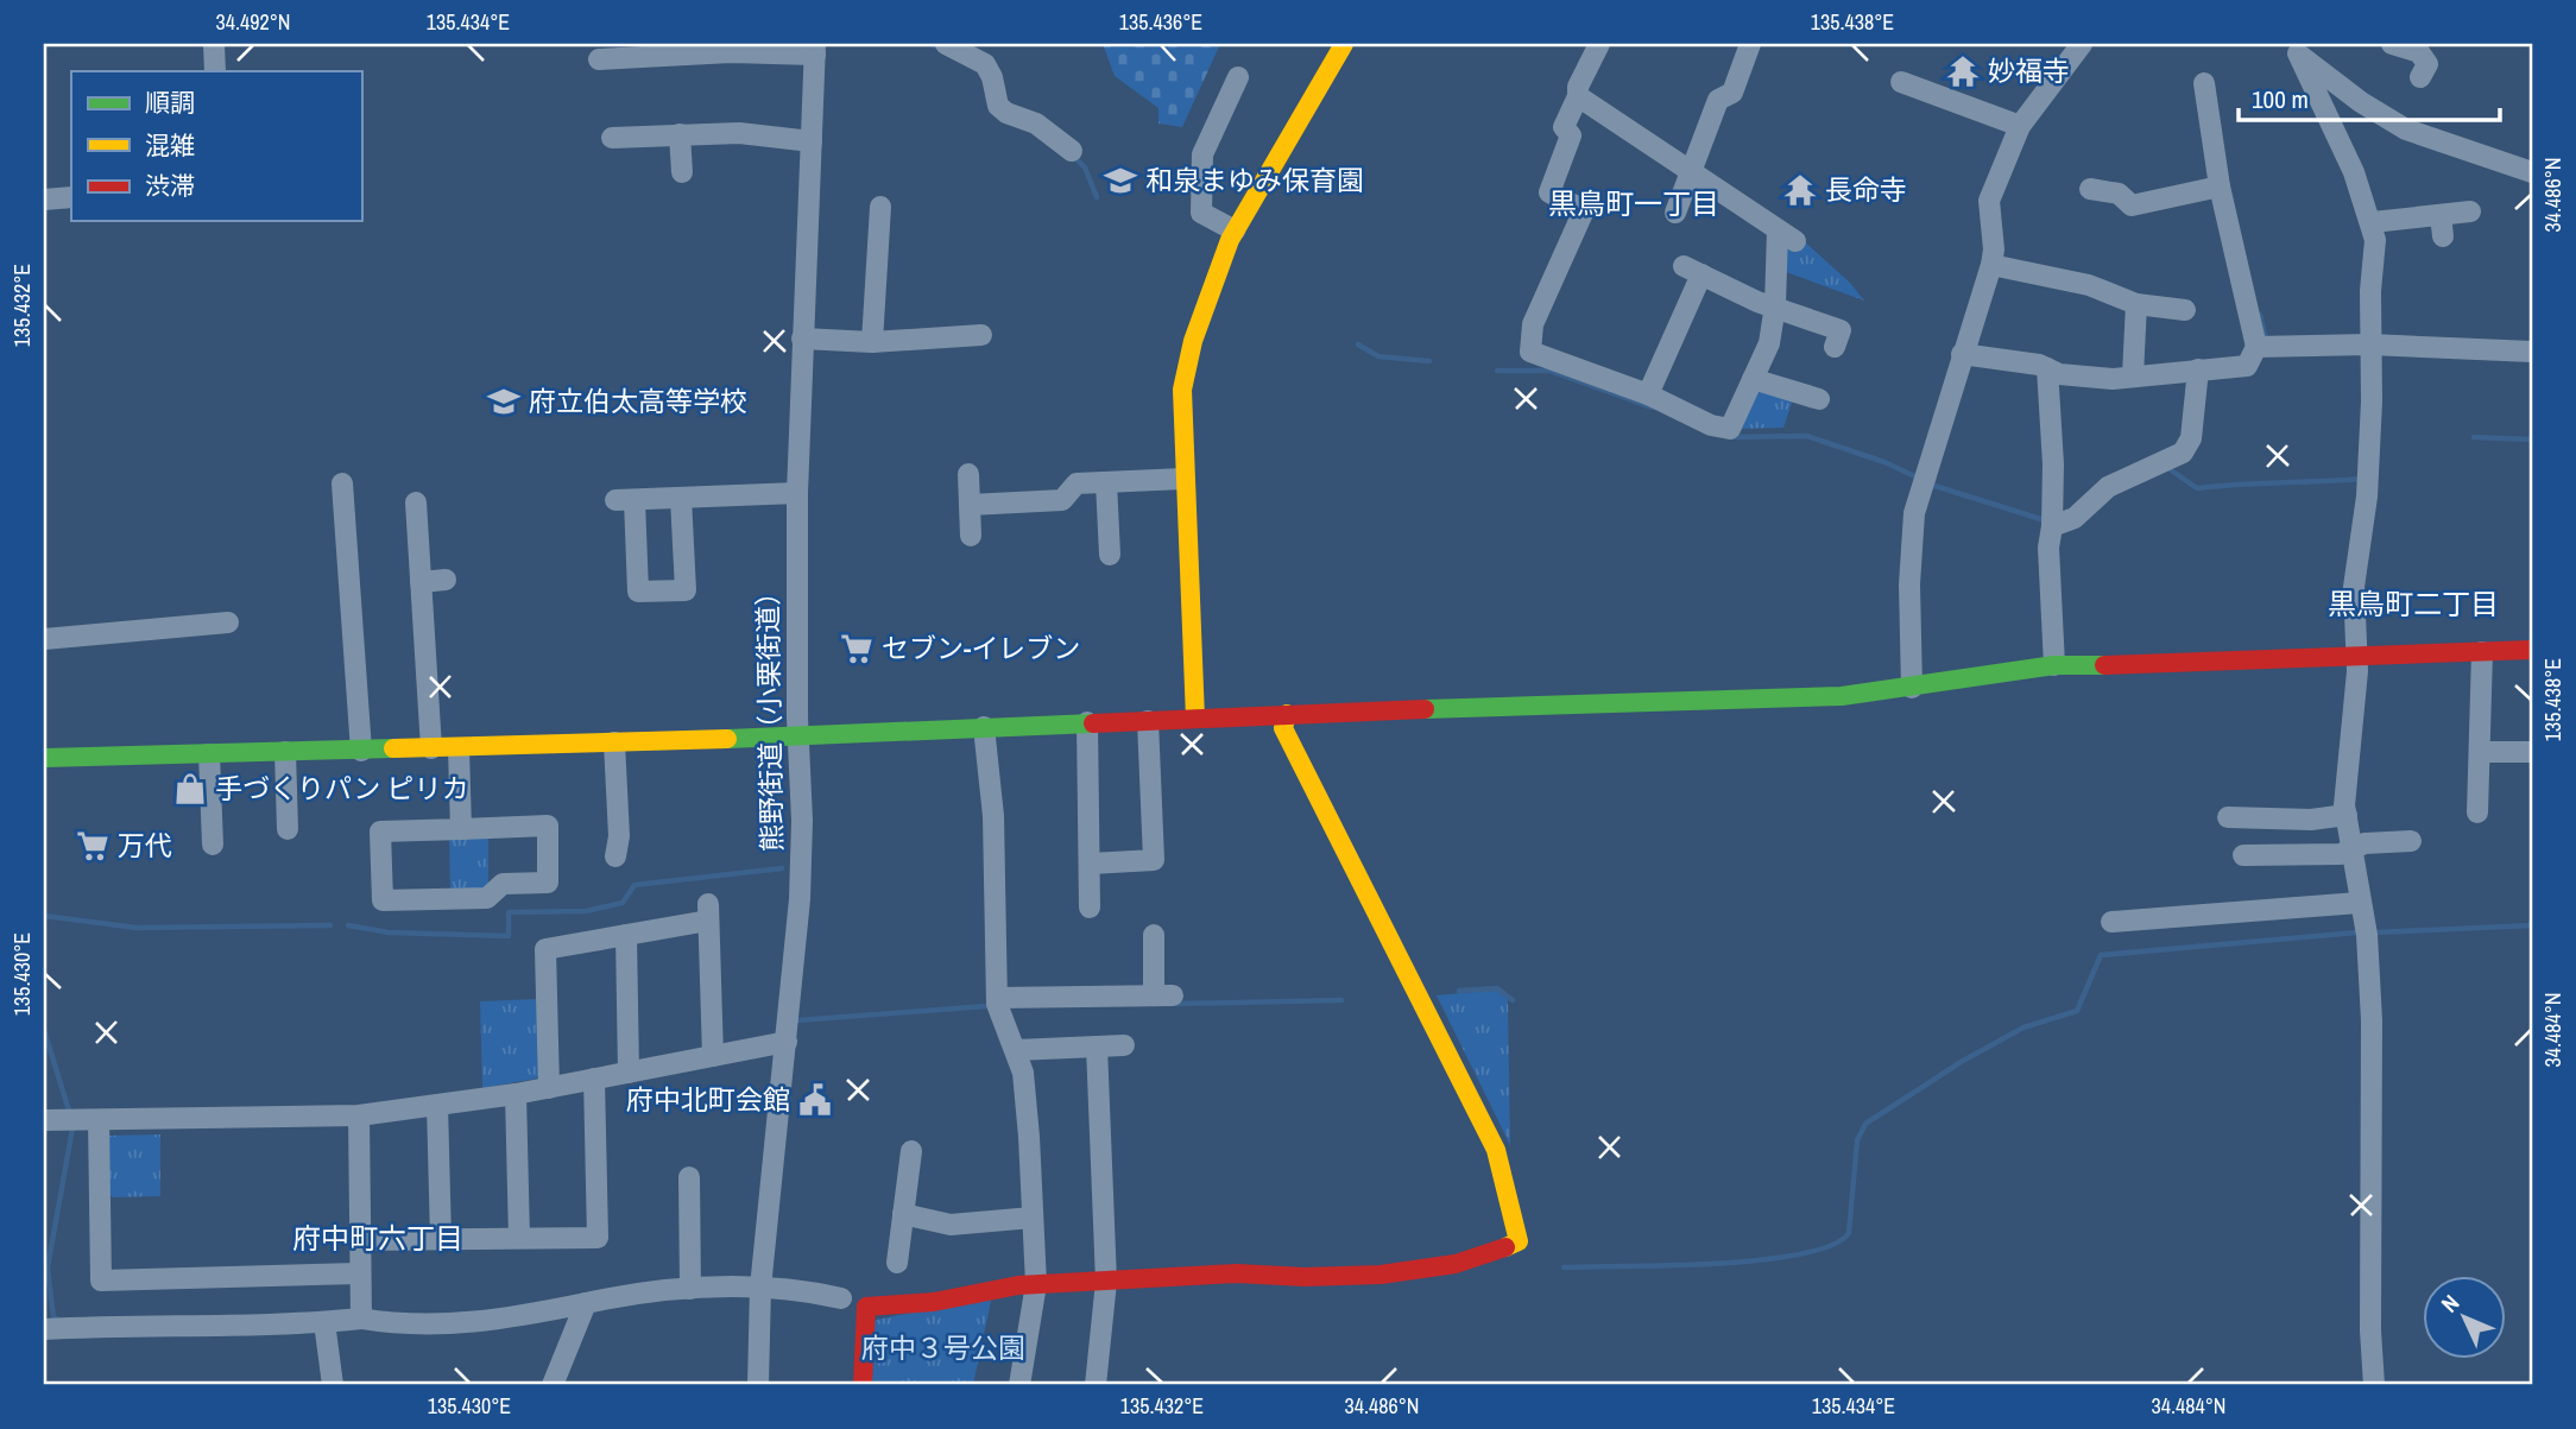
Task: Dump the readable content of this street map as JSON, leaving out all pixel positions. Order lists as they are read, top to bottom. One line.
{"streets":{"street":["熊野街道（小栗街道）"]},"districts":["黒鳥町一丁目","黒鳥町二丁目","府中町六丁目"],"parks":["府中３号公園"],"places":{"temple":["妙福寺","長命寺"],"school or university":["和泉まゆみ保育園","府立伯太高等学校"],"supermarket":["セブン-イレブン","万代"],"shop":["手づくりパン ピリカ"],"public building":["府中北町会館"]},"legend":["順調","混雑","渋滞"],"scale_bar":"100 m","north":"top left","coordinates":["34.492°N","135.434°E","135.436°E","135.438°E","34.486°N","135.432°E","135.430°E","34.484°N"]}
